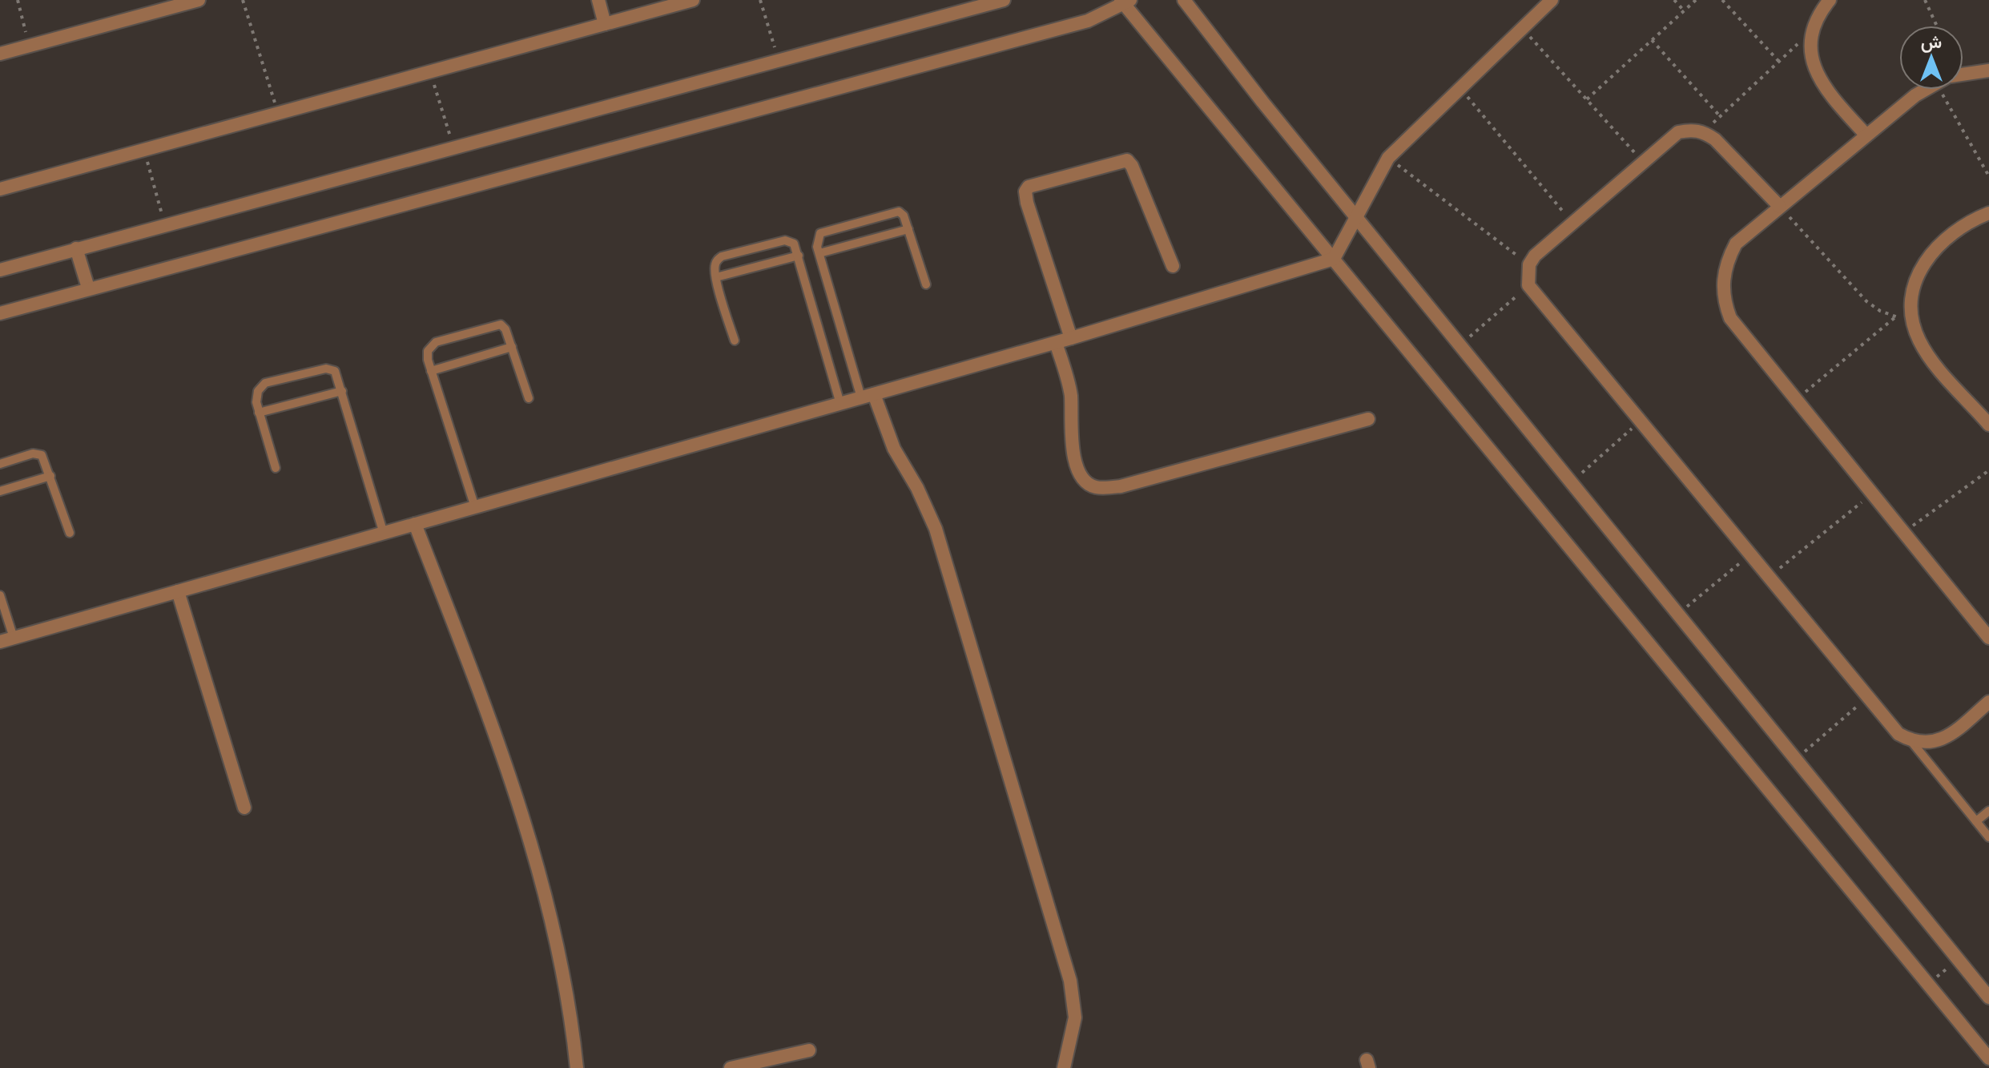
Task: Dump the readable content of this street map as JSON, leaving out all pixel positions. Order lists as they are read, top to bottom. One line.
{"north":"top"}
